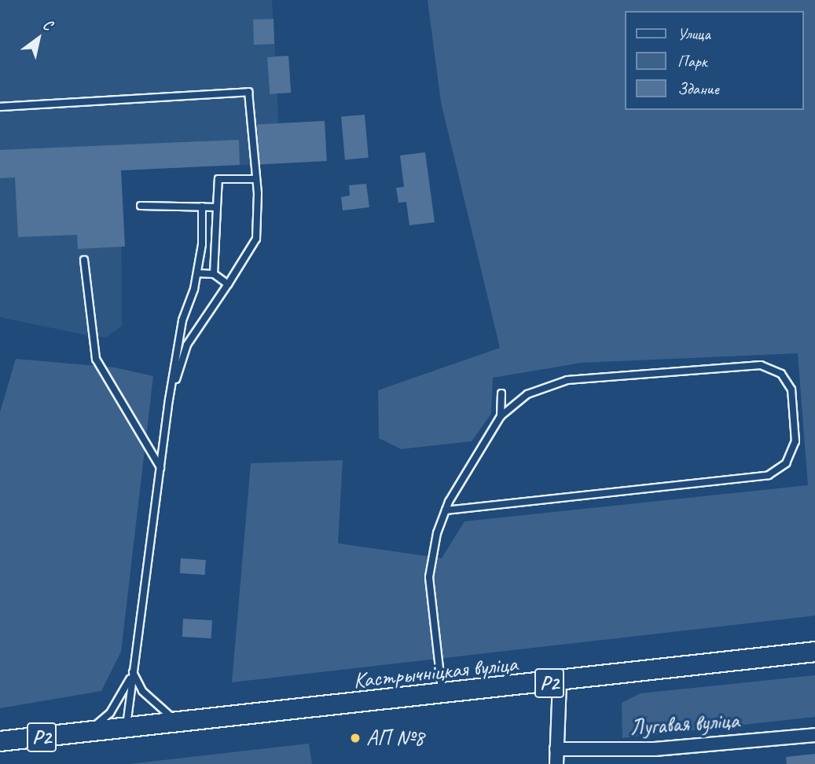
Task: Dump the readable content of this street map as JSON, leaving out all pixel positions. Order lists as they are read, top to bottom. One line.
{"streets":{"main road":["Кастрычніцкая вуліца","Р2"],"street":["Лугавая вуліца"]},"crossings":[["Кастрычніцкая вуліца","Р2"]],"places":["АП №8"],"legend":["Улица","Парк","Здание"],"north":"top right"}
